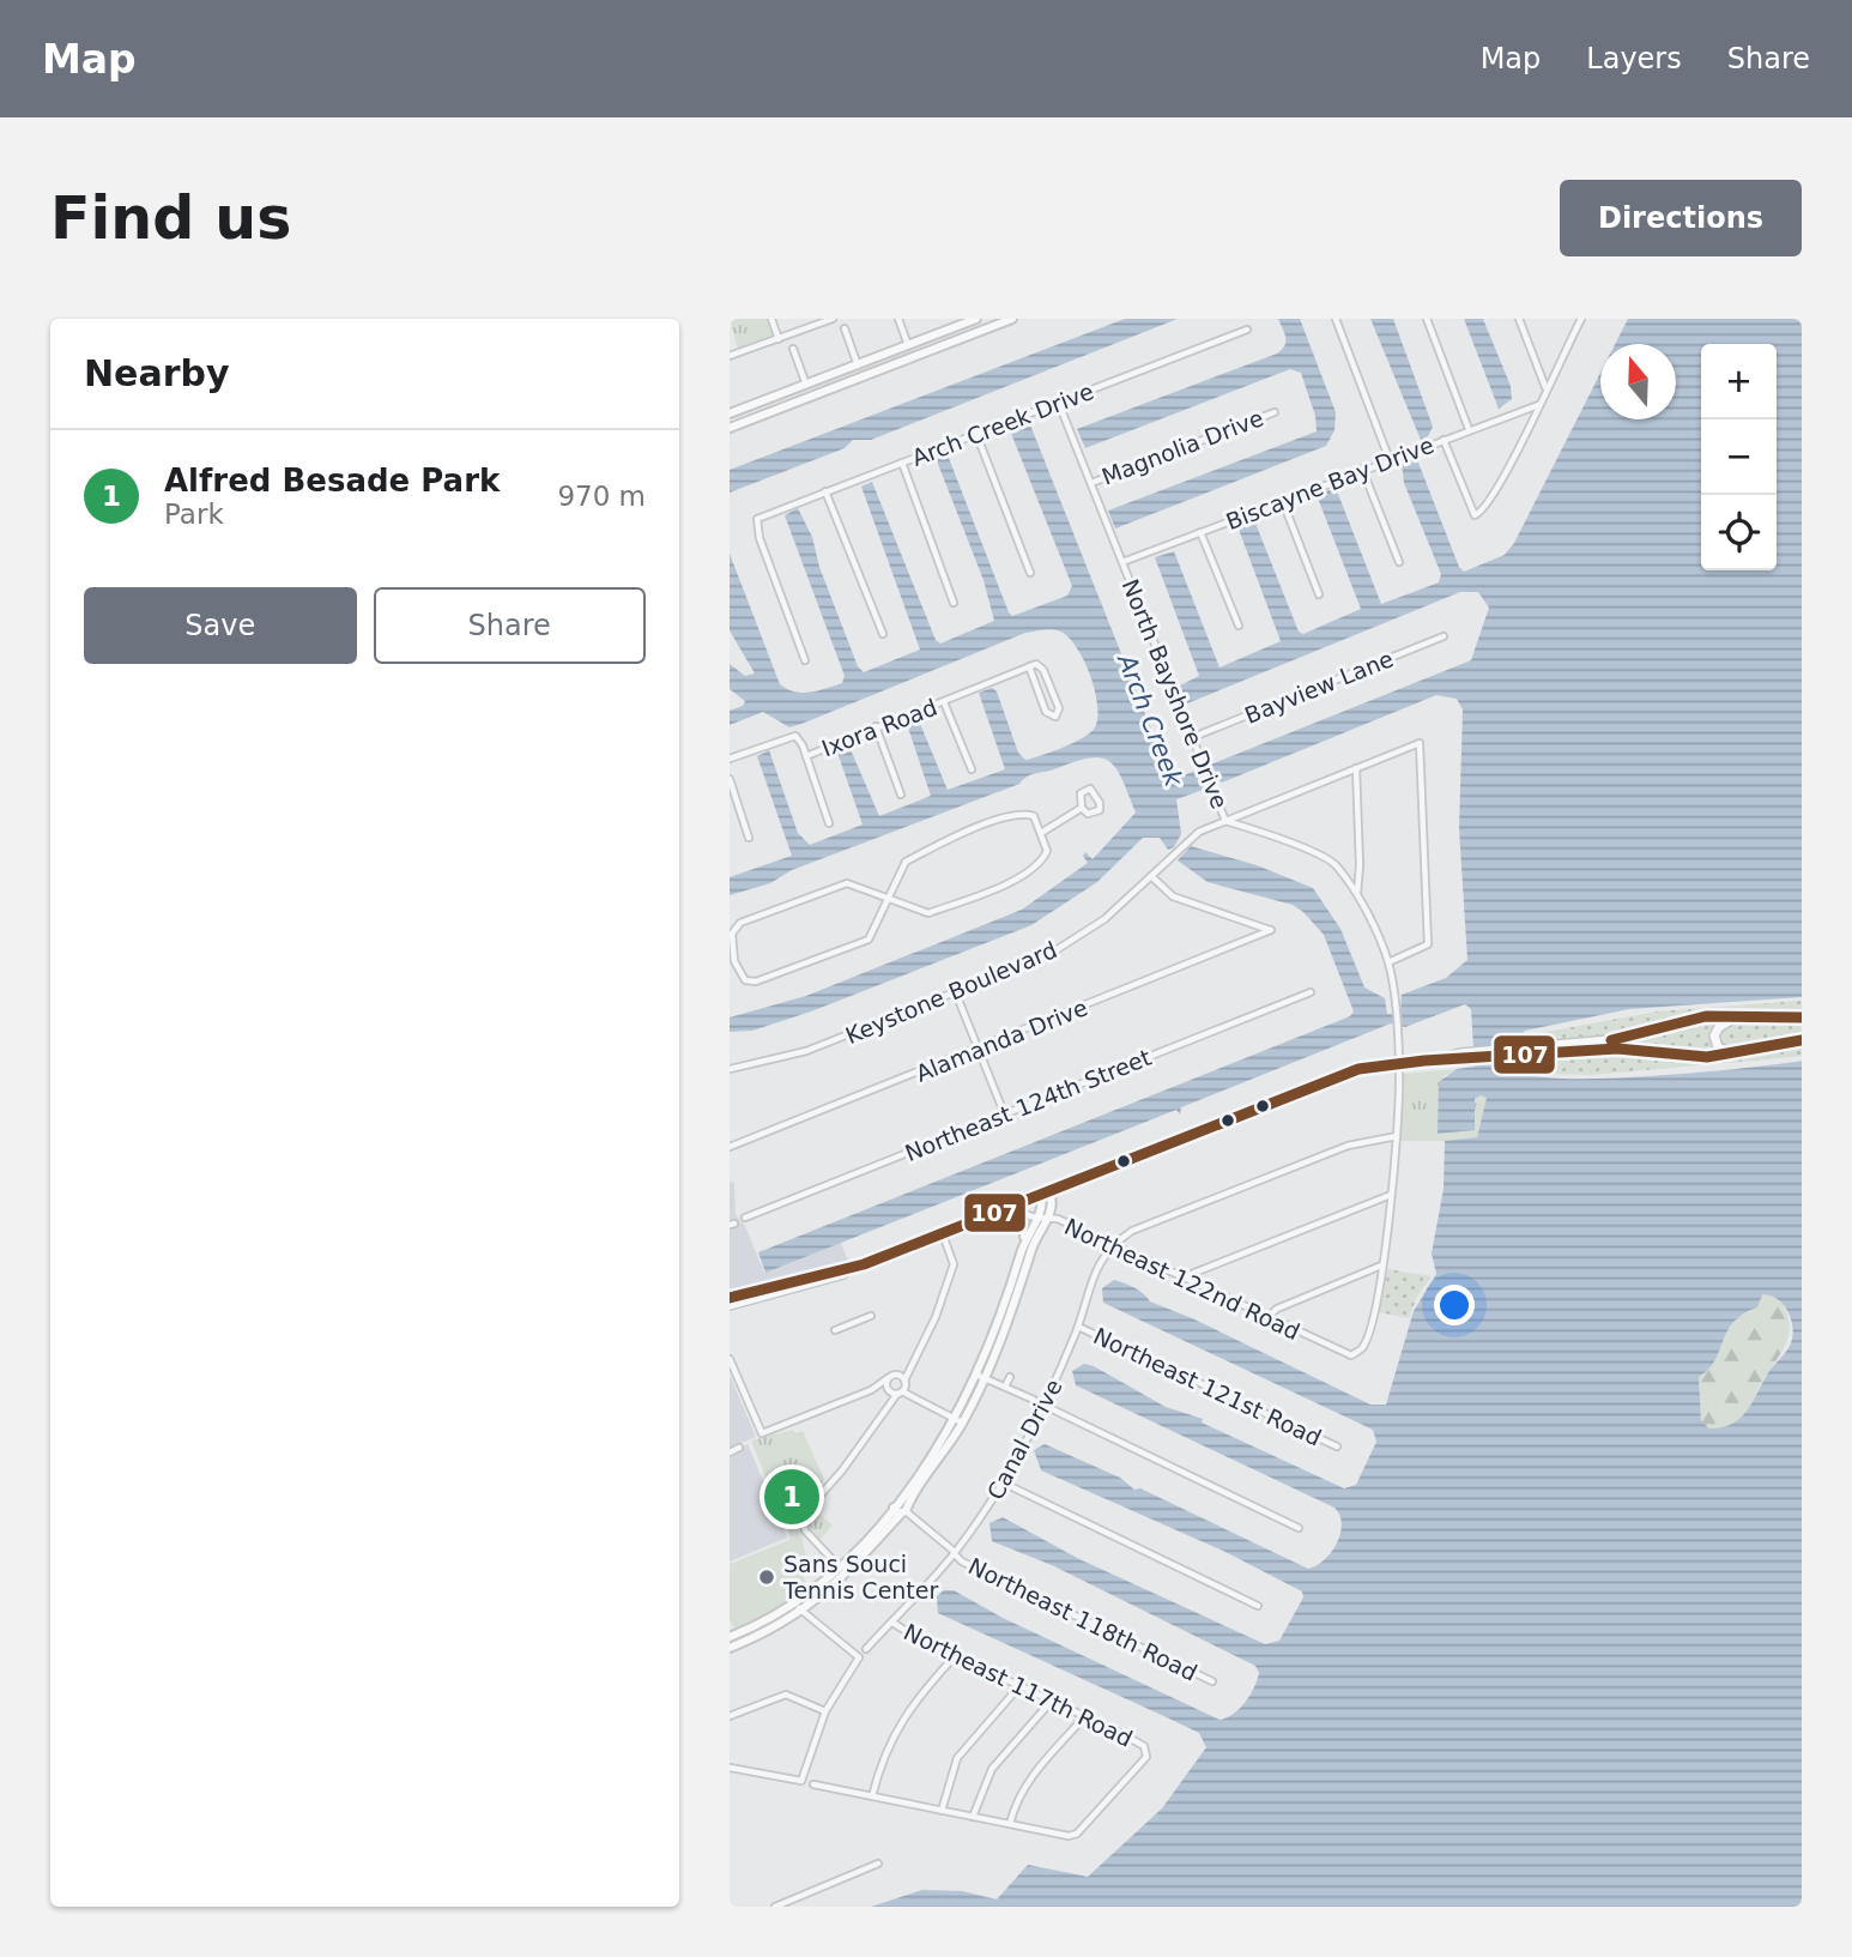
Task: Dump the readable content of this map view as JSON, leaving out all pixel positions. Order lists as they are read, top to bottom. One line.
{"streets":{"street":["Arch Creek Drive","Magnolia Drive","Biscayne Bay Drive","Bayview Lane","North Bayshore Drive","Ixora Road","Keystone Boulevard","Alamanda Drive","Northeast 124th Street","Northeast 122nd Road","Northeast 121st Road","Canal Drive","Northeast 118th Road","Northeast 117th Road"]},"crossings":[["Arch Creek Drive","North Bayshore Drive"],["Magnolia Drive","North Bayshore Drive"],["Biscayne Bay Drive","North Bayshore Drive"],["Bayview Lane","North Bayshore Drive"],["North Bayshore Drive","Keystone Boulevard"],["North Bayshore Drive","Northeast 122nd Road"],["Keystone Boulevard","Alamanda Drive"],["Northeast 122nd Road","Canal Drive"],["Northeast 121st Road","Canal Drive"],["Canal Drive","Northeast 118th Road"],["Canal Drive","Northeast 117th Road"]],"water":["Arch Creek"],"places":["Sans Souci Tennis Center"],"lines":["transit line 107"],"north":"top","page":{"header":"Map","nav":["Map","Layers","Share"],"buttons":["Directions",["Save","Share"]],"title":"Find us","heading":"Nearby","map_buttons":["+","−"],"list":[{"mark":"1","name":"Alfred Besade Park","note":"Park","value":"970 m"}],"pins":"1"}}
